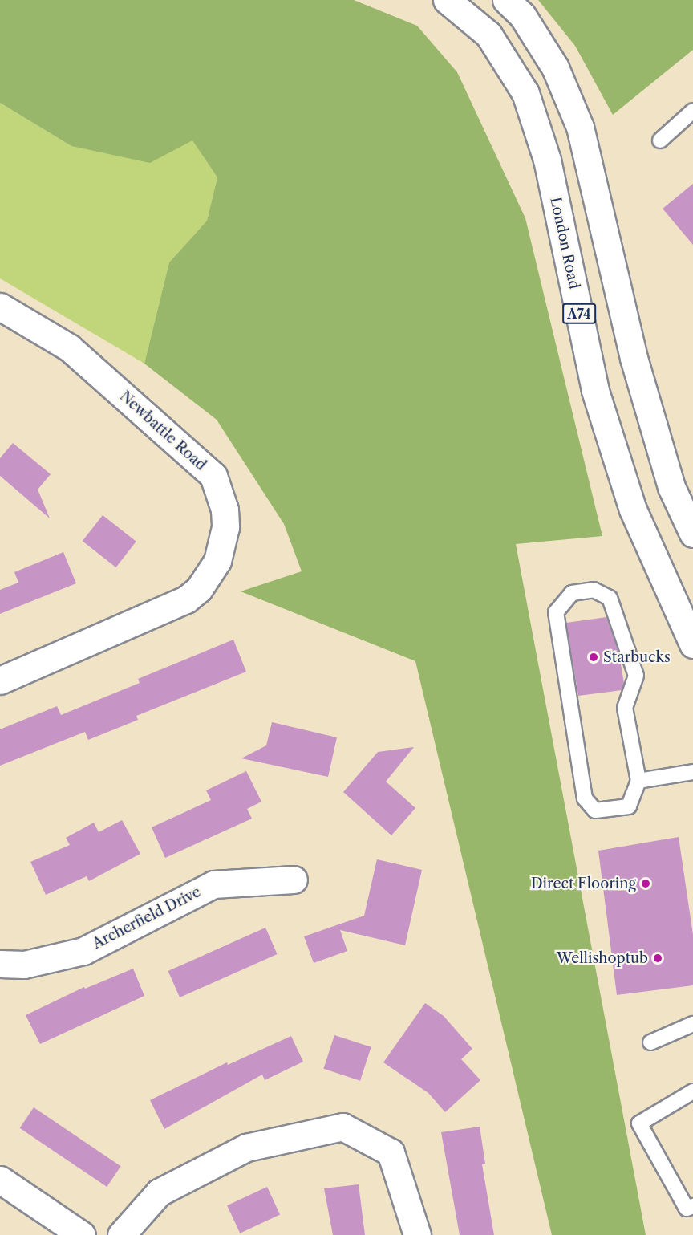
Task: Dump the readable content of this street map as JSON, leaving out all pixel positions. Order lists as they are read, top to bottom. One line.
{"streets":{"street":["London Road","A74","Newbattle Road","Archerfield Drive"]},"places":["Starbucks","Direct Flooring","Wellishoptub"]}
